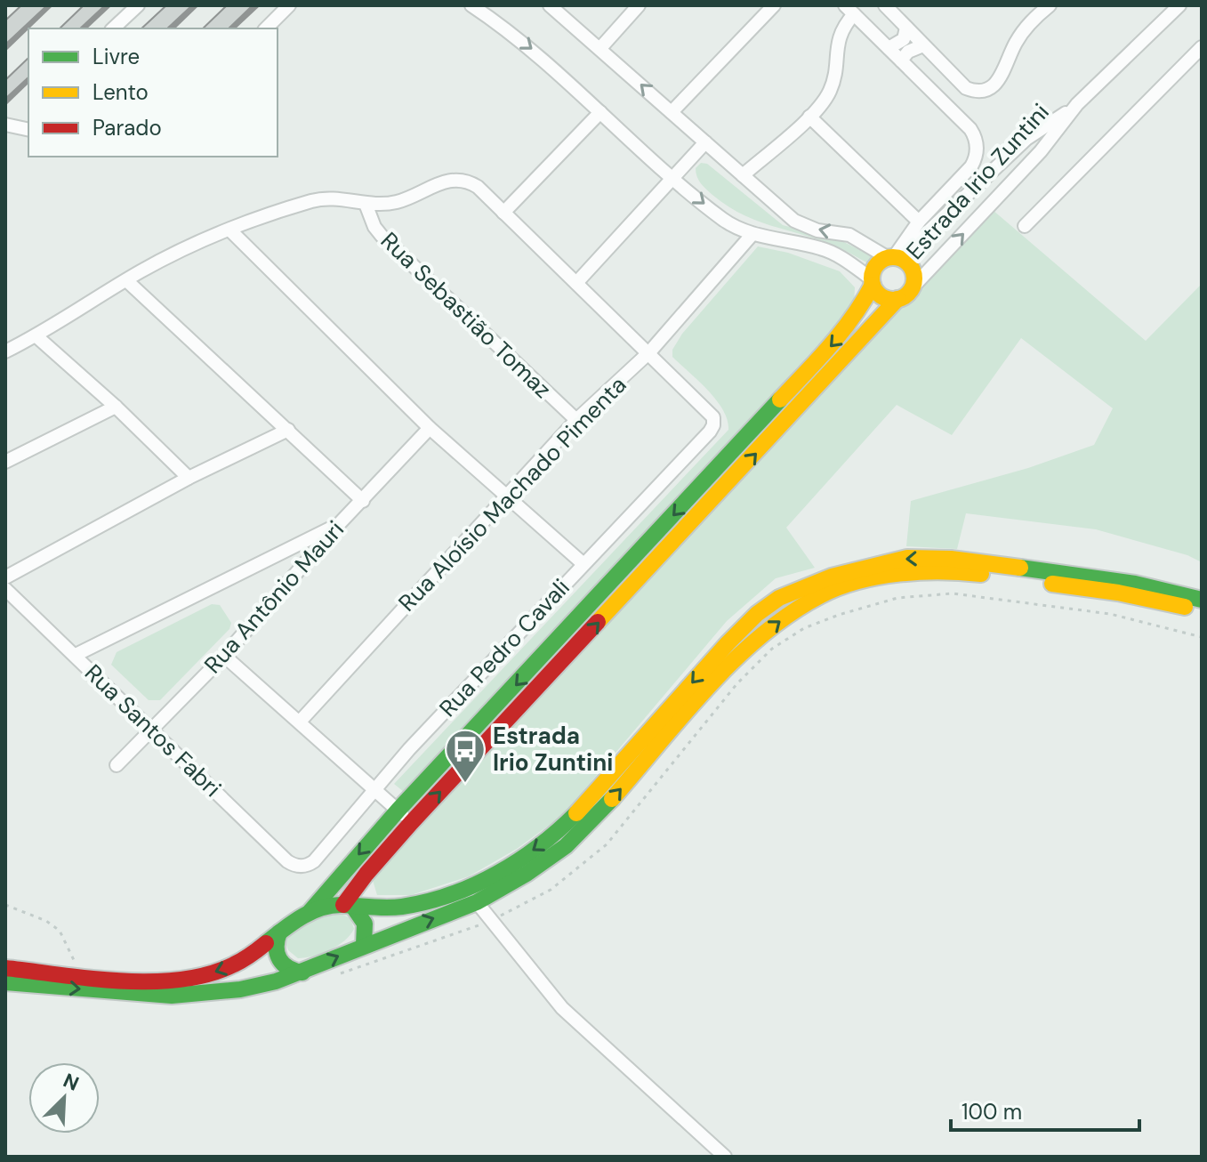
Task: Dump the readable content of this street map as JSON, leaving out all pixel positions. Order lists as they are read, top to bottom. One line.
{"streets":{"street":["Estrada Irio Zuntini","Rua Sebastião Tomaz","Rua Aloísio Machado Pimenta","Rua Antônio Mauri","Rua Pedro Cavali","Rua Santos Fabri"]},"crossings":[["Rua Sebastião Tomaz","Rua Aloísio Machado Pimenta"],["Rua Aloísio Machado Pimenta","Rua Pedro Cavali"],["Rua Antônio Mauri","Rua Santos Fabri"],["Rua Pedro Cavali","Rua Santos Fabri"]],"places":{"bus stop":["Estrada Irio Zuntini"]},"legend":["Livre","Lento","Parado"],"scale_bar":"100 m","north":"top right"}
